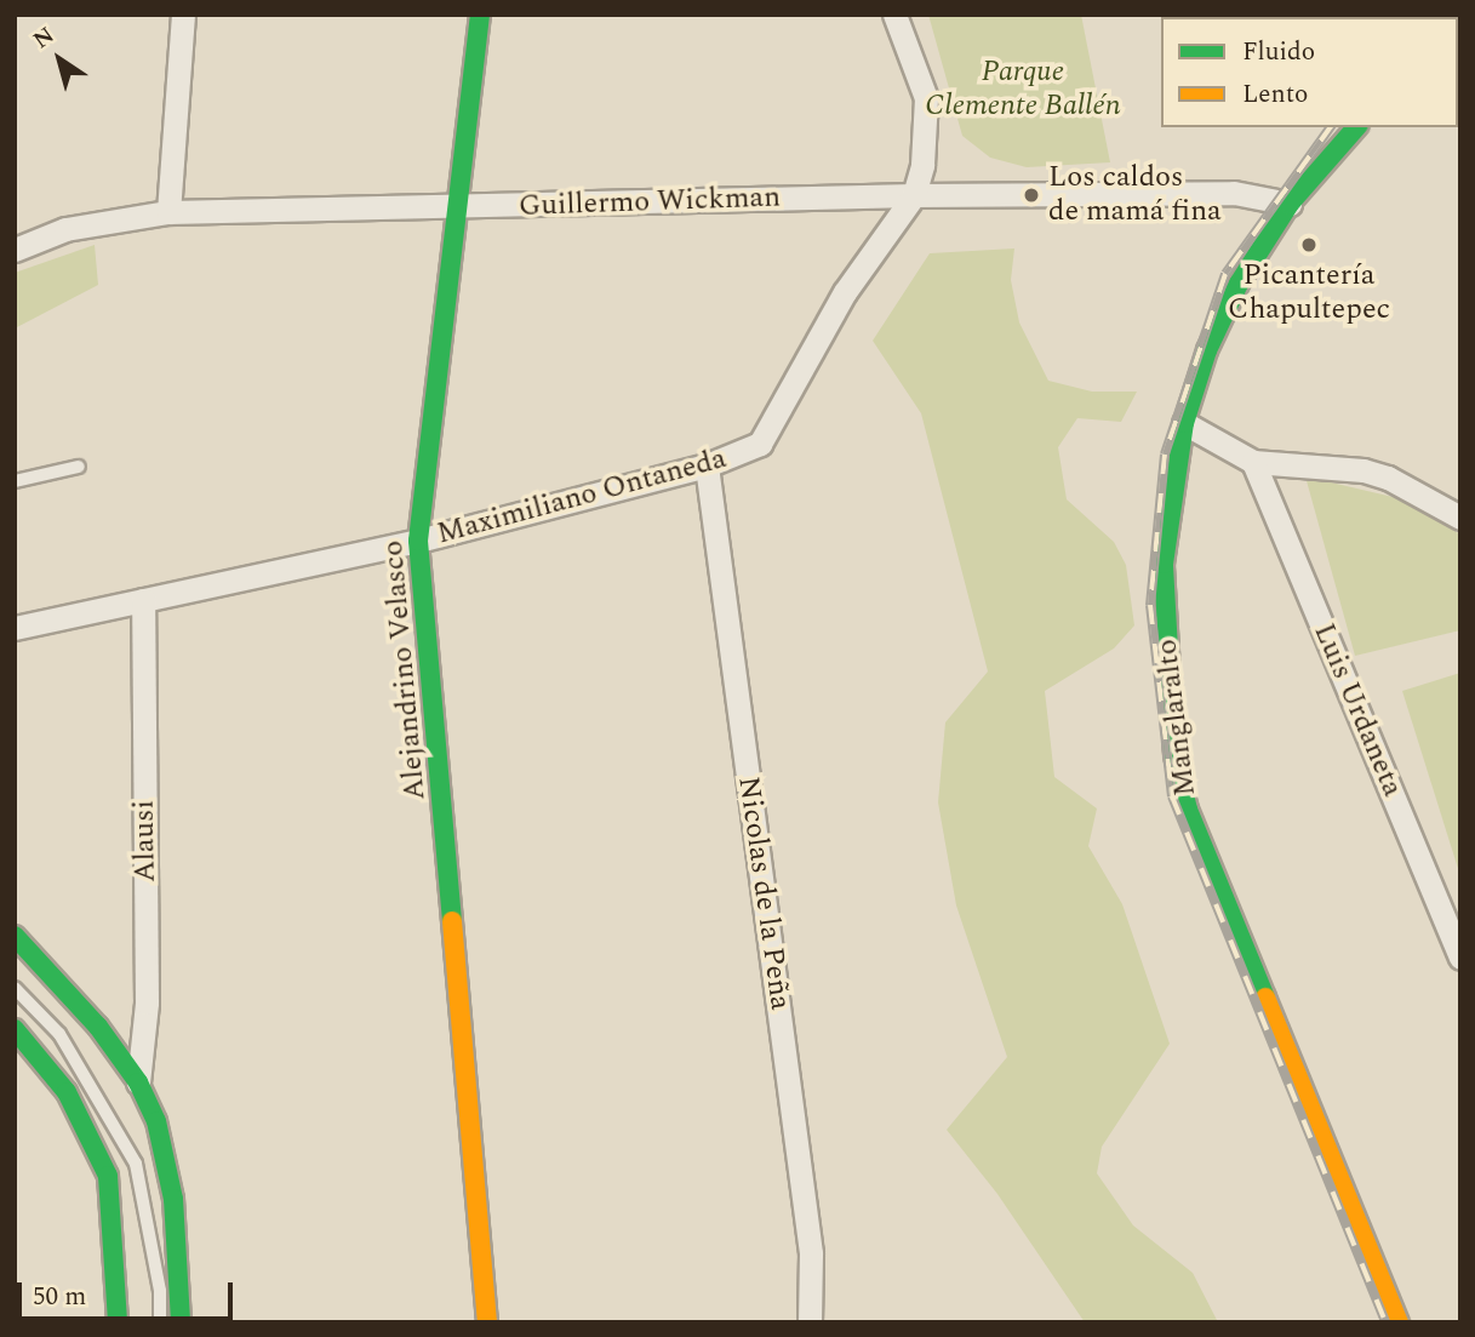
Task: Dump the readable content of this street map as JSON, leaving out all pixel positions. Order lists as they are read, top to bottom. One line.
{"streets":{"street":["Guillermo Wickman","Maximiliano Ontaneda","Alejandrino Velasco","Luis Urdaneta","Manglaralto","Alausi","Nicolas de la Peña"]},"crossings":[["Guillermo Wickman","Maximiliano Ontaneda"],["Guillermo Wickman","Alejandrino Velasco"],["Guillermo Wickman","Manglaralto"],["Maximiliano Ontaneda","Alejandrino Velasco"],["Maximiliano Ontaneda","Alausi"],["Maximiliano Ontaneda","Nicolas de la Peña"]],"parks":["Parque Clemente Ballén"],"places":["Los caldos de mamá fina","Picantería Chapultepec"],"legend":["Fluido","Lento"],"scale_bar":"50 m","north":"top left"}
